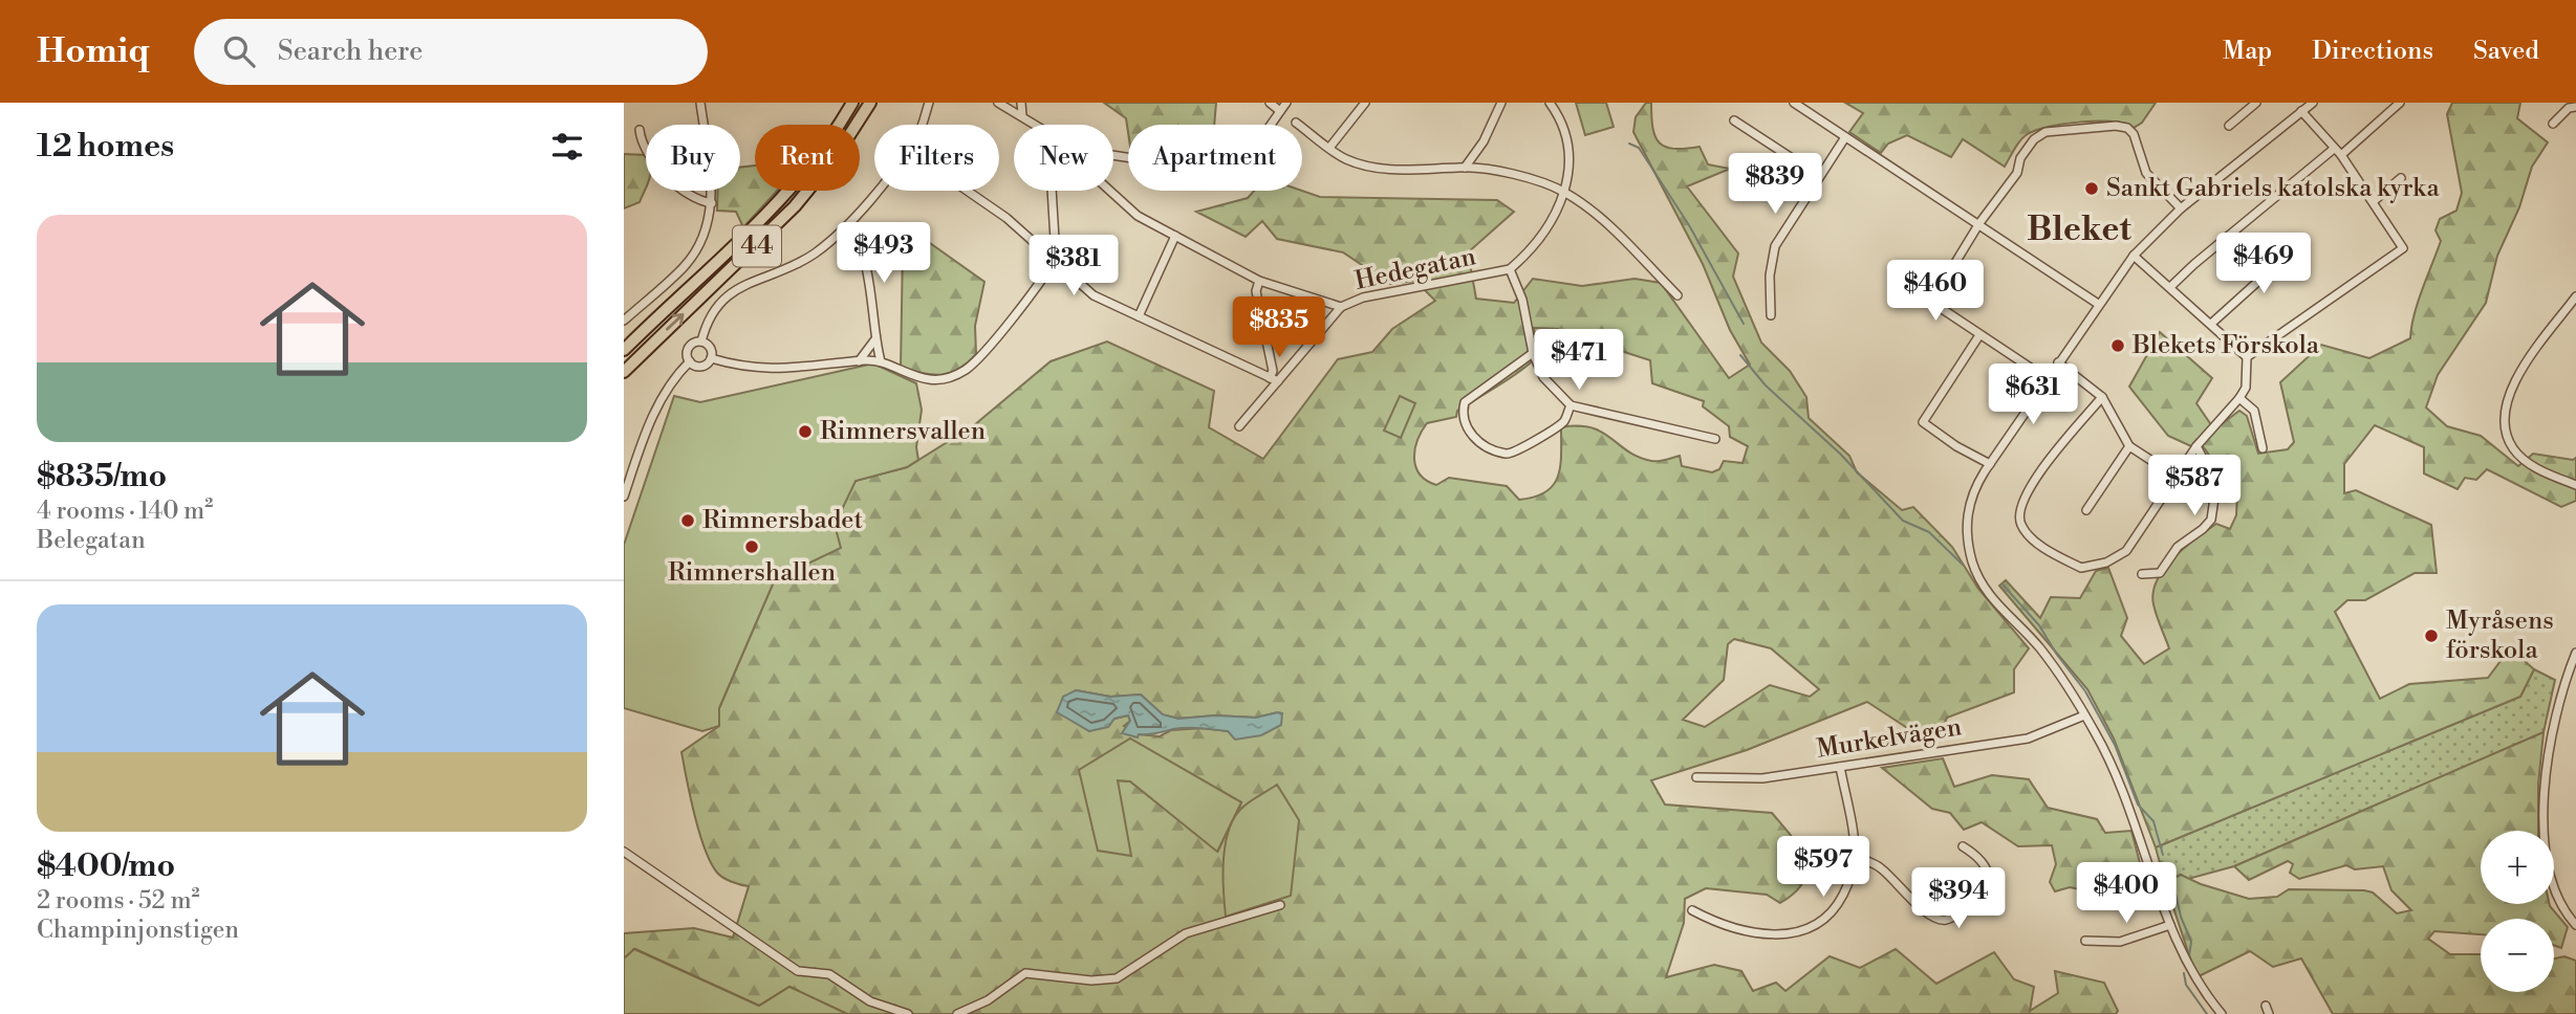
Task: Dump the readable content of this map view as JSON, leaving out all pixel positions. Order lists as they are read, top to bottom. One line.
{"streets":{"highway":["44"],"street":["Hedegatan","Murkelvägen"]},"districts":["Bleket"],"places":["Sankt Gabriels katolska kyrka","Blekets Förskola","Rimnersvallen","Rimnersbadet","Rimnershallen","Myråsens förskola"],"page":{"header":"Homiq","search":"Search here","nav":["Map","Directions","Saved"],"heading":"12 homes","chip":["Buy","Rent","Filters","New","Apartment"],"price":["$839","$493","$469","$381","$460","$835","$471","$631","$587","$597","$400","$394"],"list":[{"name":"$835/mo","note":"4 rooms · 140 m² · Belegatan"},{"name":"$400/mo","note":"2 rooms · 52 m² · Champinjonstigen"}],"map_buttons":["+","−"]}}
